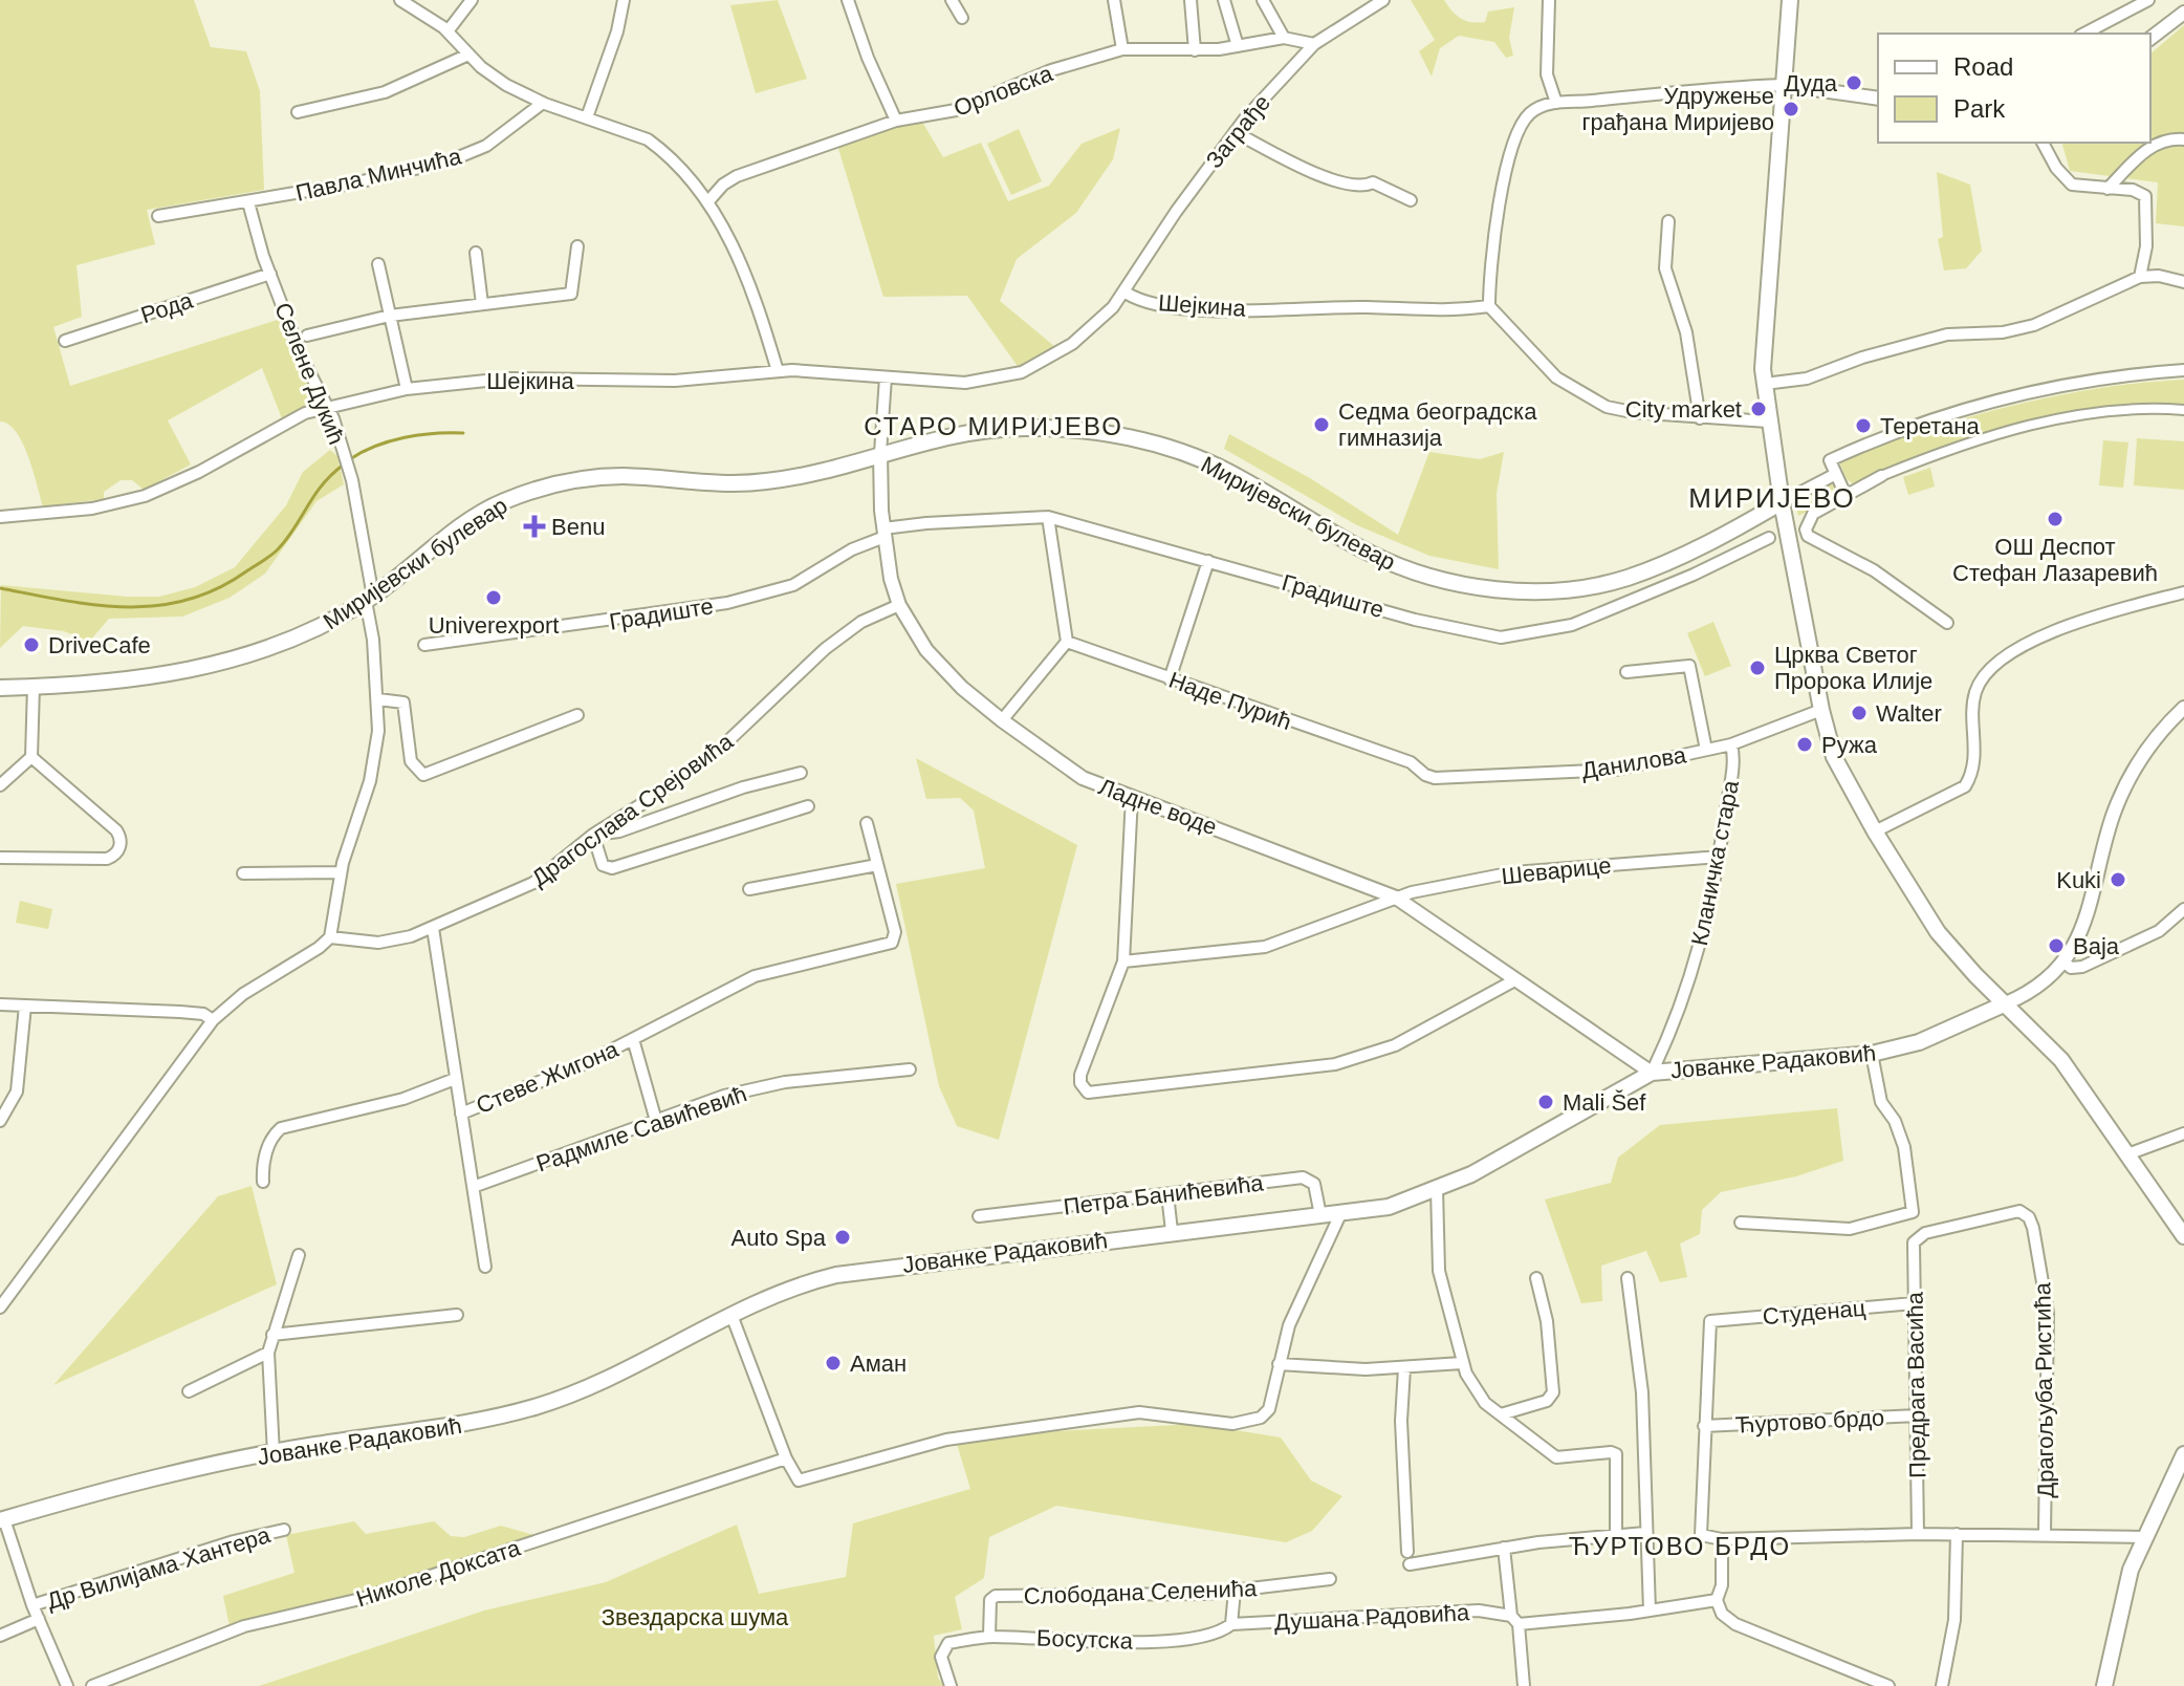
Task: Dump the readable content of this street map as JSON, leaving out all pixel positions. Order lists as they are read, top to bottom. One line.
{"streets":{"main road":["Миријевски булевар","Јованке Радаковић"],"street":["Орловска","Заграђе","Павла Минчића","Шејкина","Рода","Селене Дукић","Градиште","Наде Пурић","Данилова","Ладне воде","Драгослава Срејовића","Кланичка стара","Шеварице","Стеве Жигона","Радмиле Савићевић","Петра Банићевића","Студенац","Предрага Васића","Драгољуба Ристића","Ћуртово брдо","Др Вилијама Хантера","Николе Доксата","Слободана Селенића","Душана Радовића","Босутска"]},"crossings":[["Орловска","Заграђе"],["Заграђе","Шејкина"],["Павла Минчића","Селене Дукић"],["Шејкина","Селене Дукић"],["Шејкина","Ладне воде"],["Рода","Селене Дукић"],["Селене Дукић","Миријевски булевар"],["Селене Дукић","Драгослава Срејовића"],["Миријевски булевар","Ладне воде"],["Градиште","Ладне воде"],["Наде Пурић","Данилова"],["Данилова","Кланичка стара"],["Ладне воде","Драгослава Срејовића"],["Ладне воде","Кланичка стара"],["Ладне воде","Шеварице"],["Ладне воде","Јованке Радаковић"],["Кланичка стара","Шеварице"],["Кланичка стара","Јованке Радаковић"],["Јованке Радаковић","Петра Банићевића"],["Стеве Жигона","Радмиле Савићевић"],["Студенац","Предрага Васића"],["Студенац","Ћуртово брдо"],["Предрага Васића","Драгољуба Ристића"],["Предрага Васића","Ћуртово брдо"],["Слободана Селенића","Босутска"],["Душана Радовића","Босутска"]],"districts":["СТАРО МИРИЈЕВО","МИРИЈЕВО","ЋУРТОВО БРДО"],"parks":["Звездарска шума"],"places":{"other":["Дуда","Удружење грађана Миријево","City market","Седма београдска гимназија","Теретана","ОШ Деспот Стефан Лазаревић","Univerexport","DriveCafe","Црква Светог Пророка Илије","Walter","Ружа","Kuki","Baja","Mali Šef","Auto Spa","Аман"],"health":["Benu"]},"legend":["Road","Park"]}
